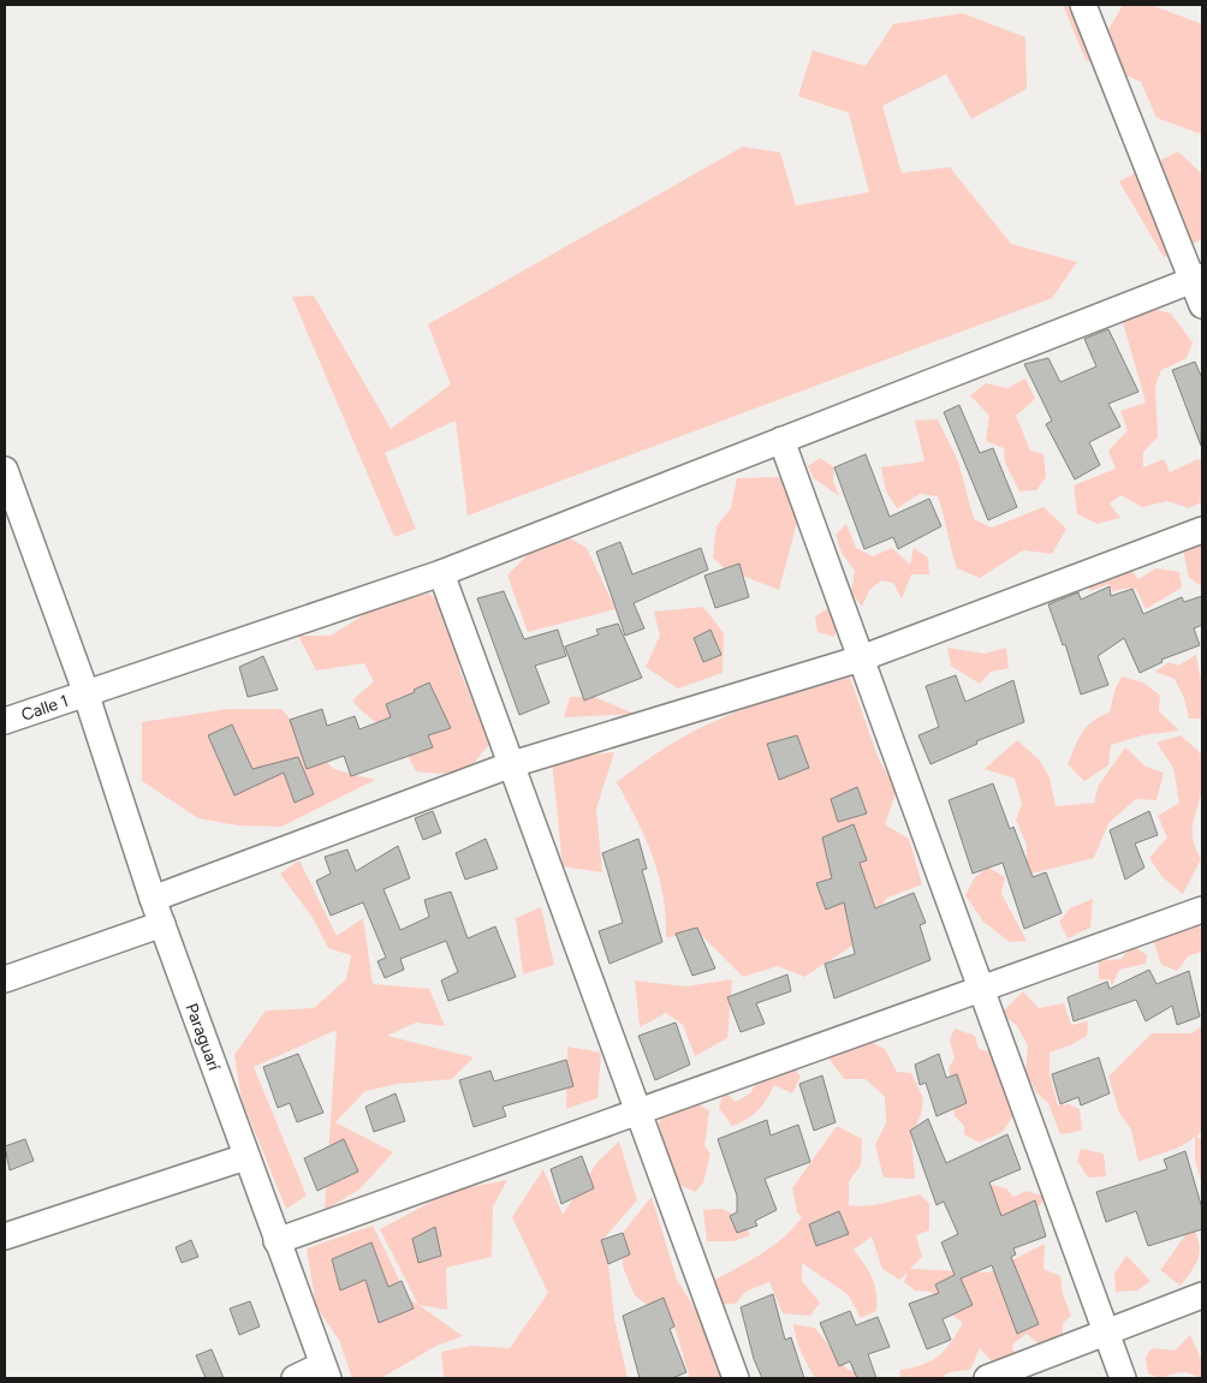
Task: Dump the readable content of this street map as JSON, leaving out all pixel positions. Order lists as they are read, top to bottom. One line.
{"streets":{"street":["Calle 1","Paraguarí"]},"crossings":[["Calle 1","Paraguarí"]]}
